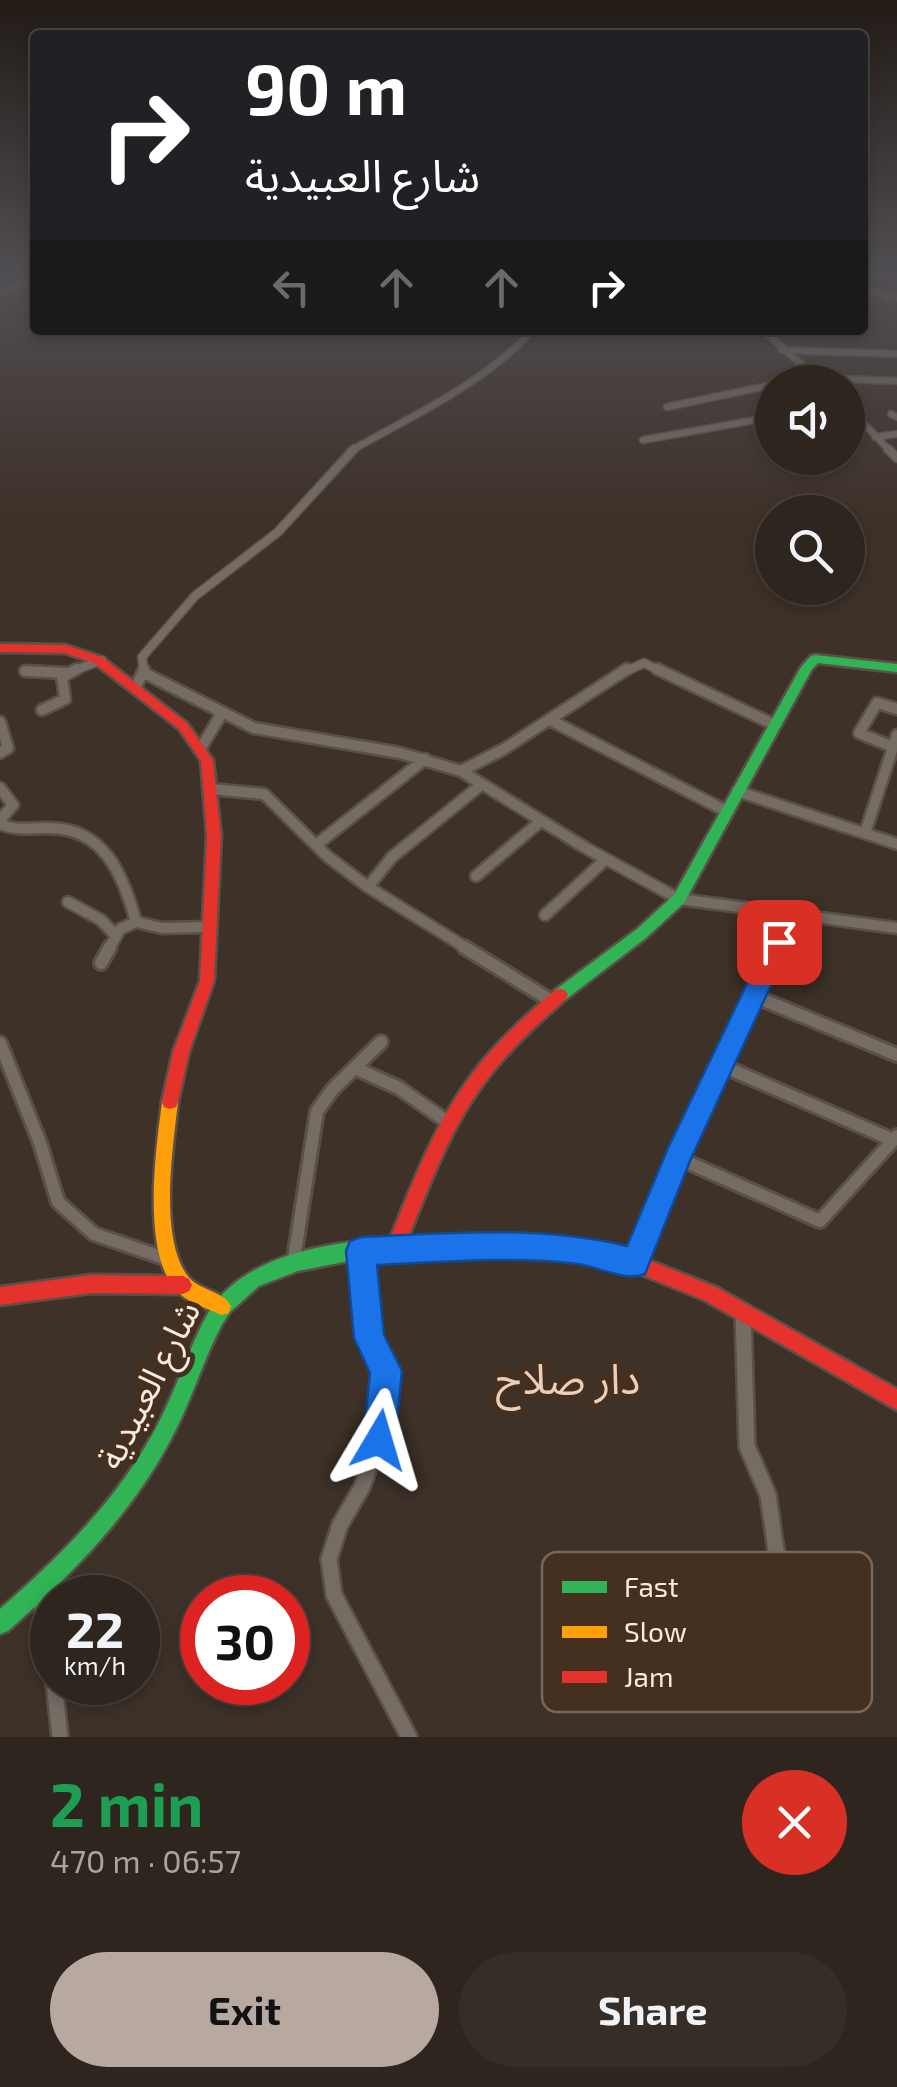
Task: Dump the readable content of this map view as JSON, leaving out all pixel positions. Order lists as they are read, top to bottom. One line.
{"streets":{"street":["شارع العبيدية"]},"districts":["دار صلاح"],"legend":["Fast","Slow","Jam"],"page":{"turn":["90 m","شارع العبيدية"],"speed":"22 km/h","limit":"30","heading":["2 min","470 m · 06:57"],"buttons":["Exit","Share"]}}
